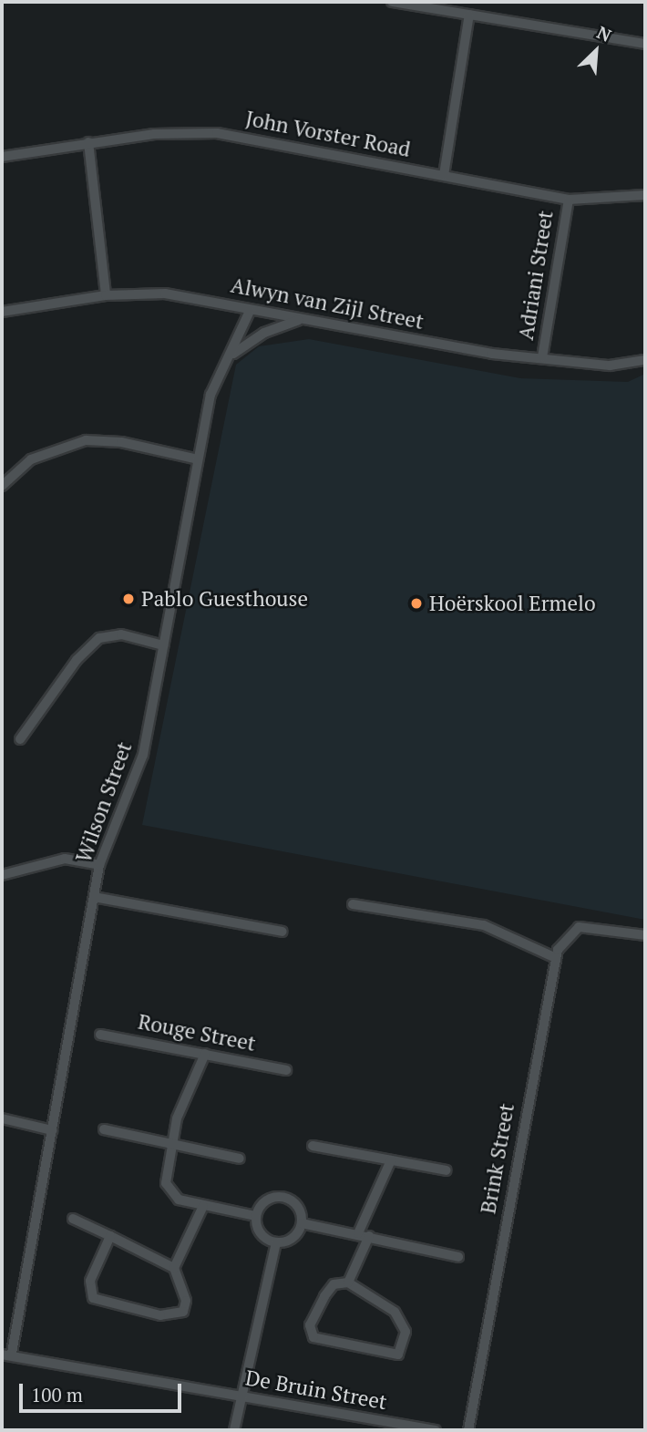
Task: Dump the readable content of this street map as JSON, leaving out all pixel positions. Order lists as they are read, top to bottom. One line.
{"streets":{"street":["John Vorster Road","Adriani Street","Alwyn van Zijl Street","Wilson Street","Rouge Street","Brink Street","De Bruin Street"]},"crossings":[["John Vorster Road","Adriani Street"],["Adriani Street","Alwyn van Zijl Street"],["Alwyn van Zijl Street","Wilson Street"],["Wilson Street","De Bruin Street"]],"places":["Pablo Guesthouse","Hoërskool Ermelo"],"scale_bar":"100 m","north":"top right"}
